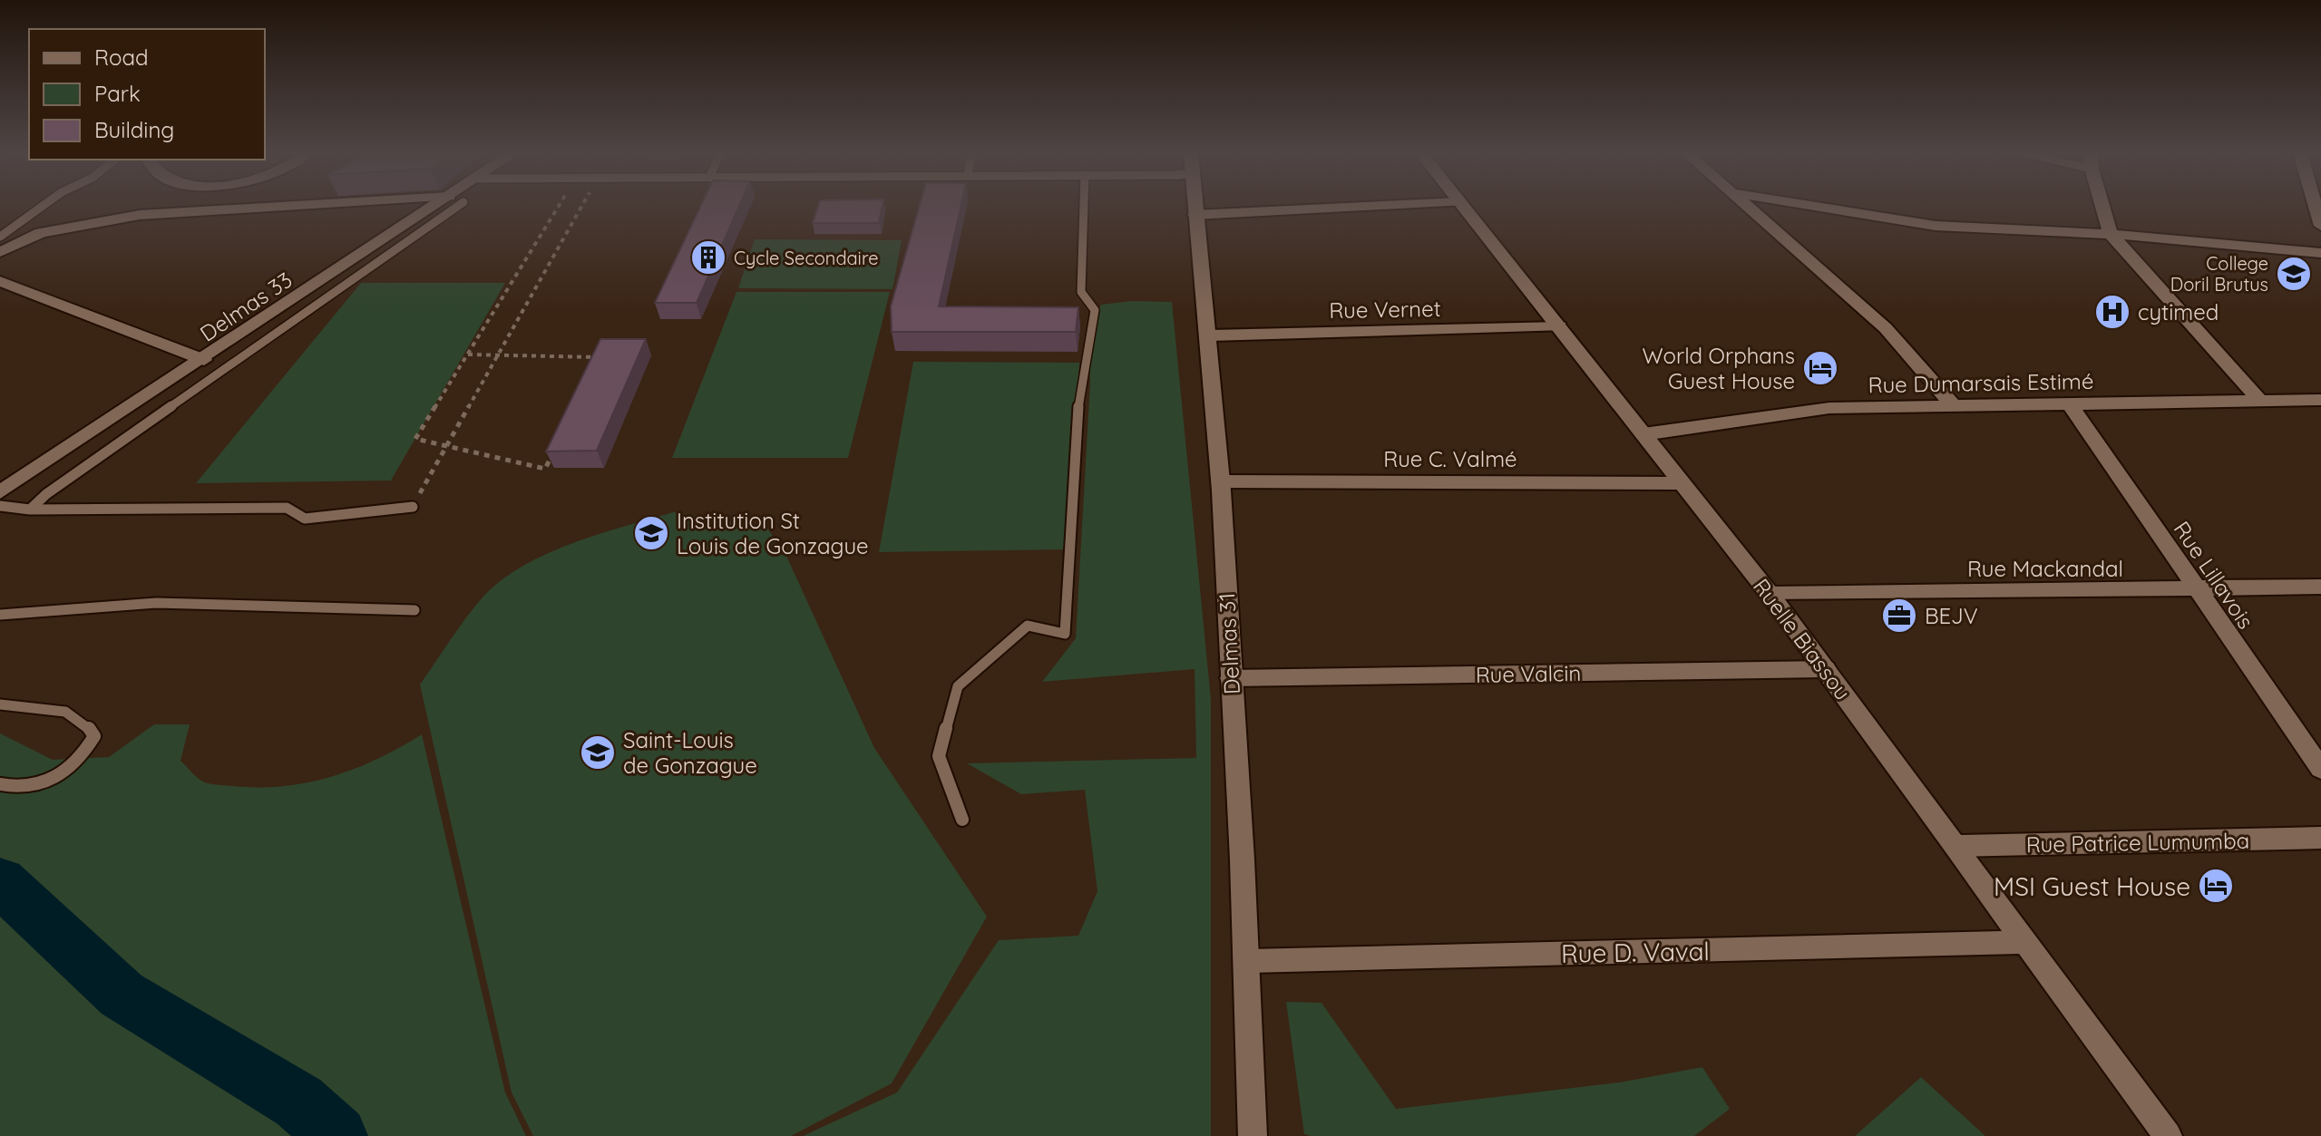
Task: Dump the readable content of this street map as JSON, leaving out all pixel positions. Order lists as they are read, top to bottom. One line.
{"streets":{"street":["Delmas 33","Rue Vernet","Rue Dumarsais Estimé","Rue C. Valmé","Rue Mackandal","Rue Lillavois","Ruelle Biassou","Delmas 31","Rue Valcin","Rue Patrice Lumumba","Rue D. Vaval"]},"crossings":[["Rue Vernet","Ruelle Biassou"],["Rue Vernet","Delmas 31"],["Rue Dumarsais Estimé","Rue Lillavois"],["Rue Dumarsais Estimé","Ruelle Biassou"],["Rue C. Valmé","Ruelle Biassou"],["Rue C. Valmé","Delmas 31"],["Rue Mackandal","Rue Lillavois"],["Rue Mackandal","Ruelle Biassou"],["Ruelle Biassou","Rue Valcin"],["Ruelle Biassou","Rue Patrice Lumumba"],["Ruelle Biassou","Rue D. Vaval"],["Delmas 31","Rue Valcin"],["Delmas 31","Rue D. Vaval"]],"places":{"building":["Cycle Secondaire"],"school or university":["College Doril Brutus","Institution St Louis de Gonzague","Saint-Louis de Gonzague"],"hospital":["cytimed"],"hotel":["World Orphans Guest House","MSI Guest House"],"office":["BEJV"]},"legend":["Road","Park","Building"]}
